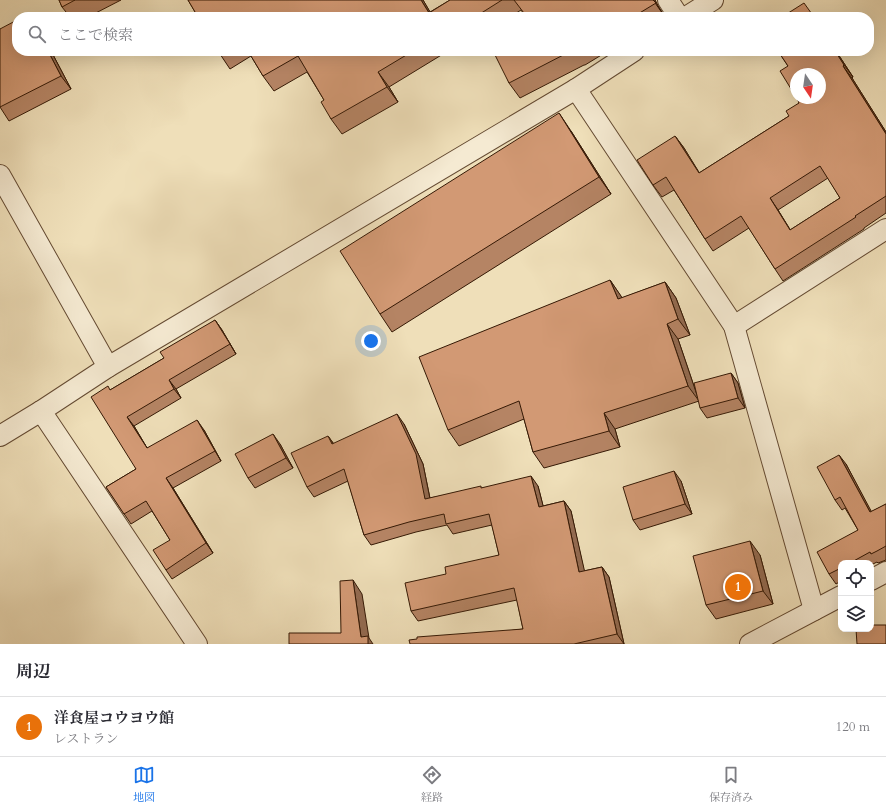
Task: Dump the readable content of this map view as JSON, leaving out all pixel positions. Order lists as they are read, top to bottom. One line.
{"north":"bottom","page":{"search":"ここで検索","pins":"1","heading":"周辺","list":[{"mark":"1","name":"洋食屋コウヨウ館","note":"レストラン","value":"120 m"}],"nav":["地図","経路","保存済み"]}}
